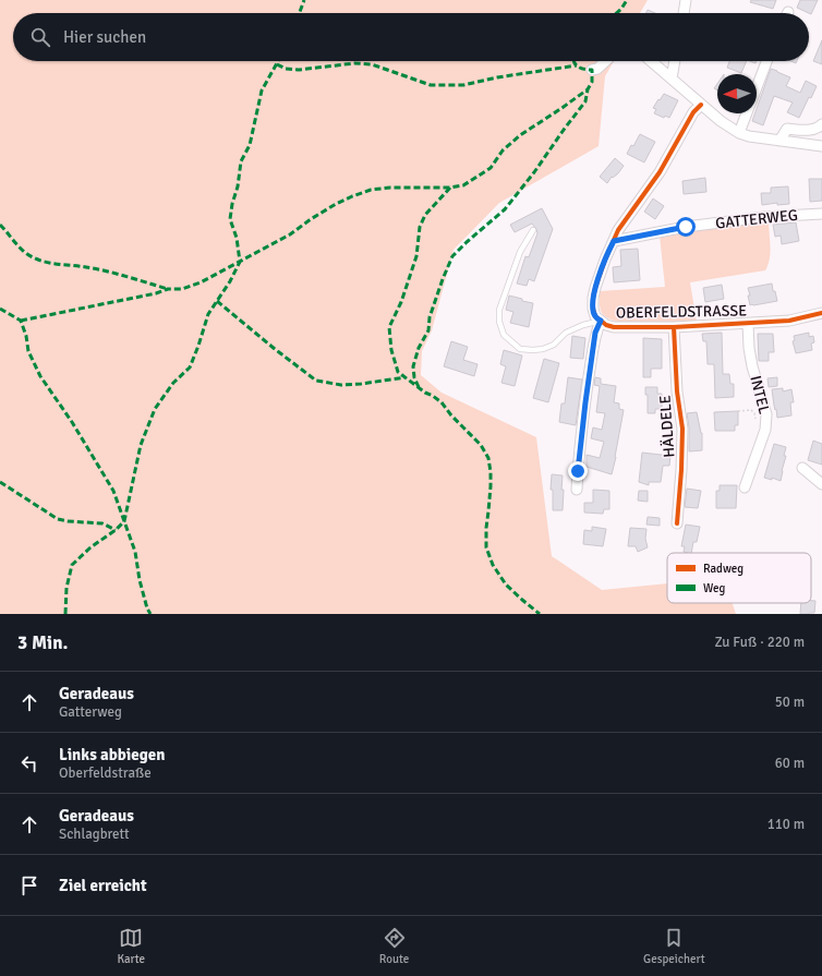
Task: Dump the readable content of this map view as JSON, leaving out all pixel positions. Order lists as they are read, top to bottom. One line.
{"streets":{"street":["GATTERWEG","OBERFELDSTRASSE","INTEL","HÄLDELE"]},"crossings":[["GATTERWEG","OBERFELDSTRASSE"],["OBERFELDSTRASSE","INTEL"],["OBERFELDSTRASSE","HÄLDELE"]],"legend":["Radweg","Weg"],"north":"left","page":{"search":"Hier suchen","heading":["3 Min.","Zu Fuß · 220 m"],"list":[["Geradeaus","Gatterweg","50 m"],["Links abbiegen","Oberfeldstraße","60 m"],["Geradeaus","Schlagbrett","110 m"],"Ziel erreicht"],"nav":["Karte","Route","Gespeichert"]}}
